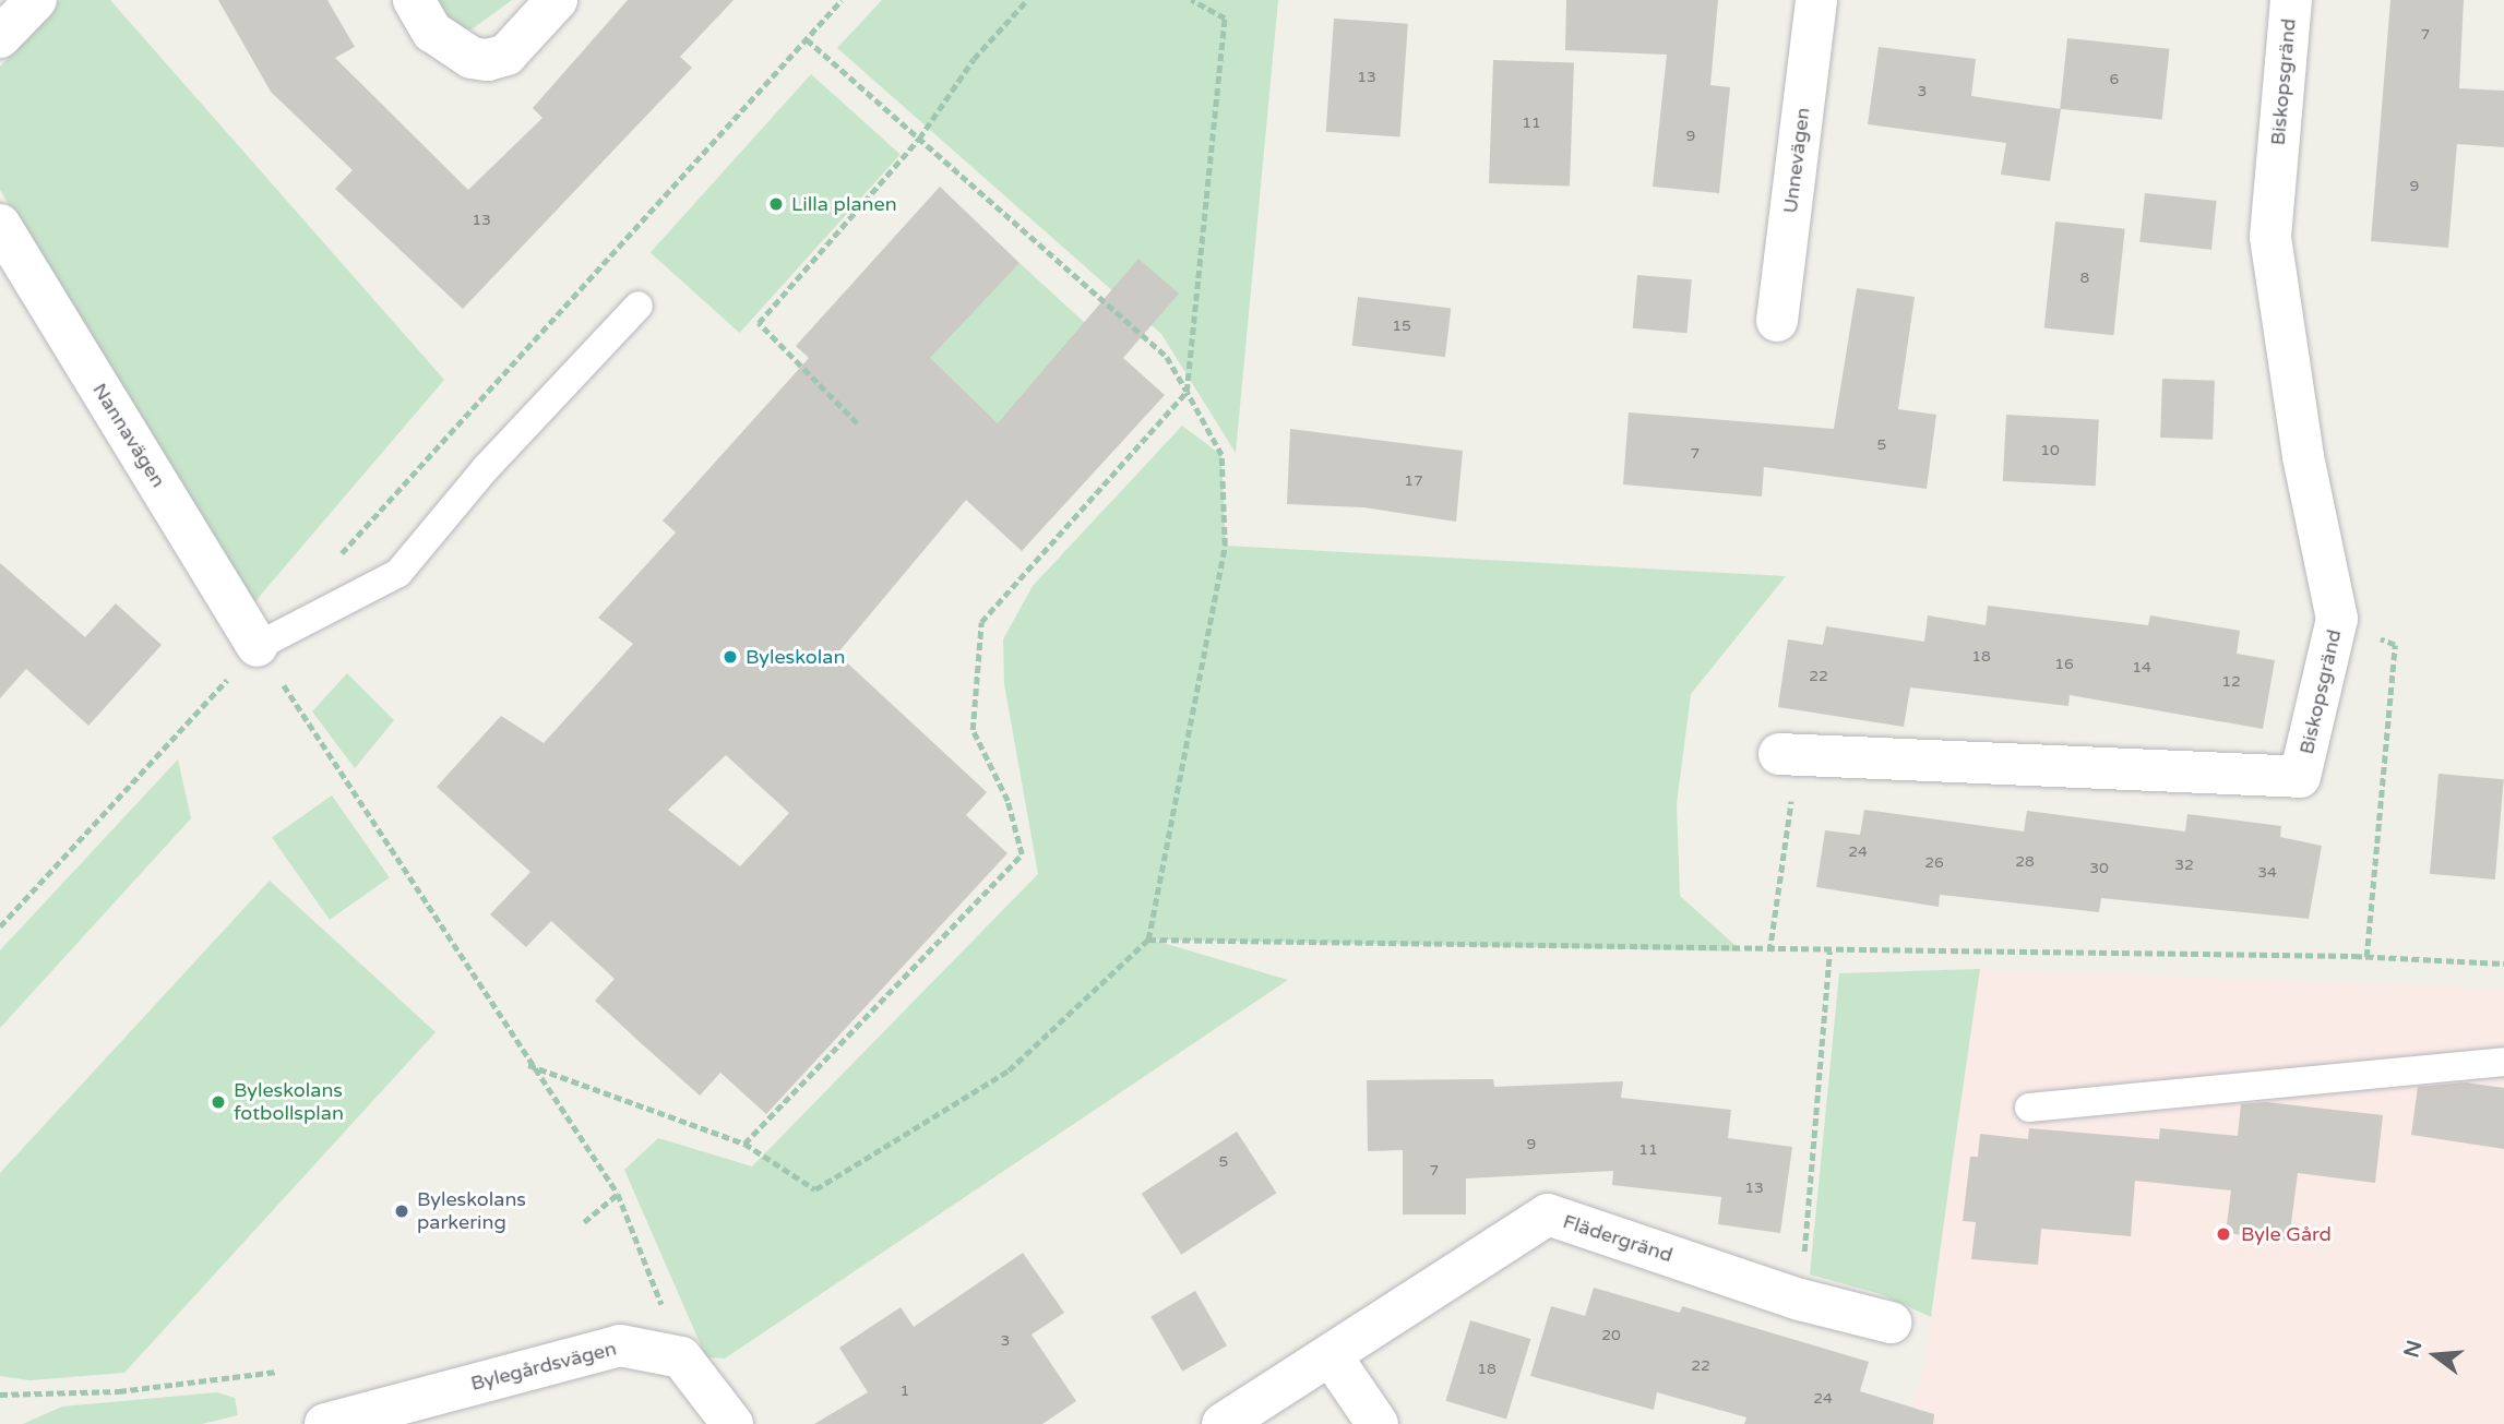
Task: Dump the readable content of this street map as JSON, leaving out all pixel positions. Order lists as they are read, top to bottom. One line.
{"streets":{"street":["Biskopsgränd","Unnevägen","Nannavägen","Flädergränd","Bylegårdsvägen"]},"places":["Lilla planen","Byleskolan","Byleskolans fotbollsplan","Byleskolans parkering","Byle Gård"],"house_numbers":["7","13","6","3","11","9","9","13","8","15","5","10","7","17","18","16","14","22","12","24","28","26","32","30","34","9","11","5","7","13","20","3","22","18","1","24"],"north":"left"}
